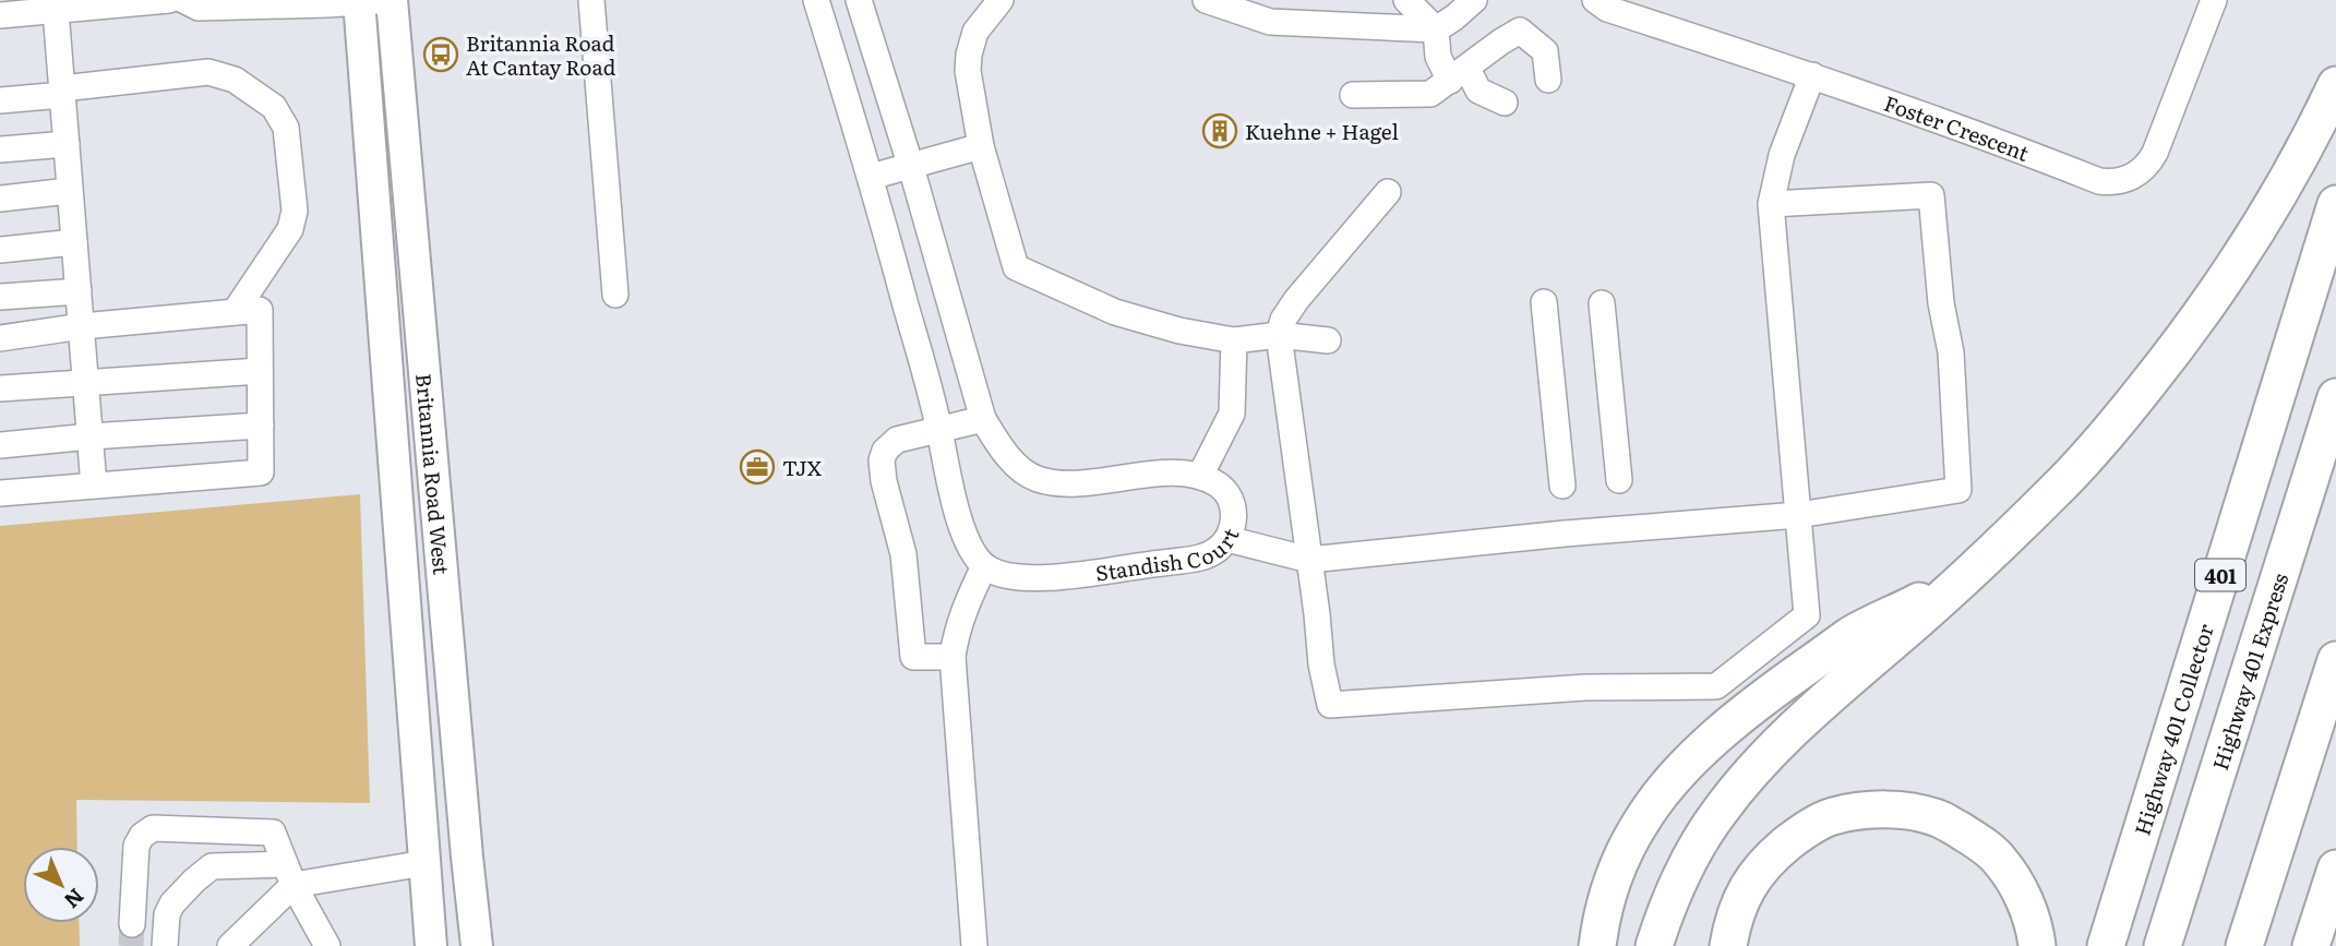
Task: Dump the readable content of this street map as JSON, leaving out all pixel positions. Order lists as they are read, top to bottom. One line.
{"streets":{"highway":["401","Highway 401 Express","Highway 401 Collector"],"main road":["Britannia Road West"],"street":["Foster Crescent","Standish Court"]},"places":{"bus stop":["Britannia Road At Cantay Road"],"building":["Kuehne + Hagel"],"office":["TJX"]},"north":"bottom right"}
